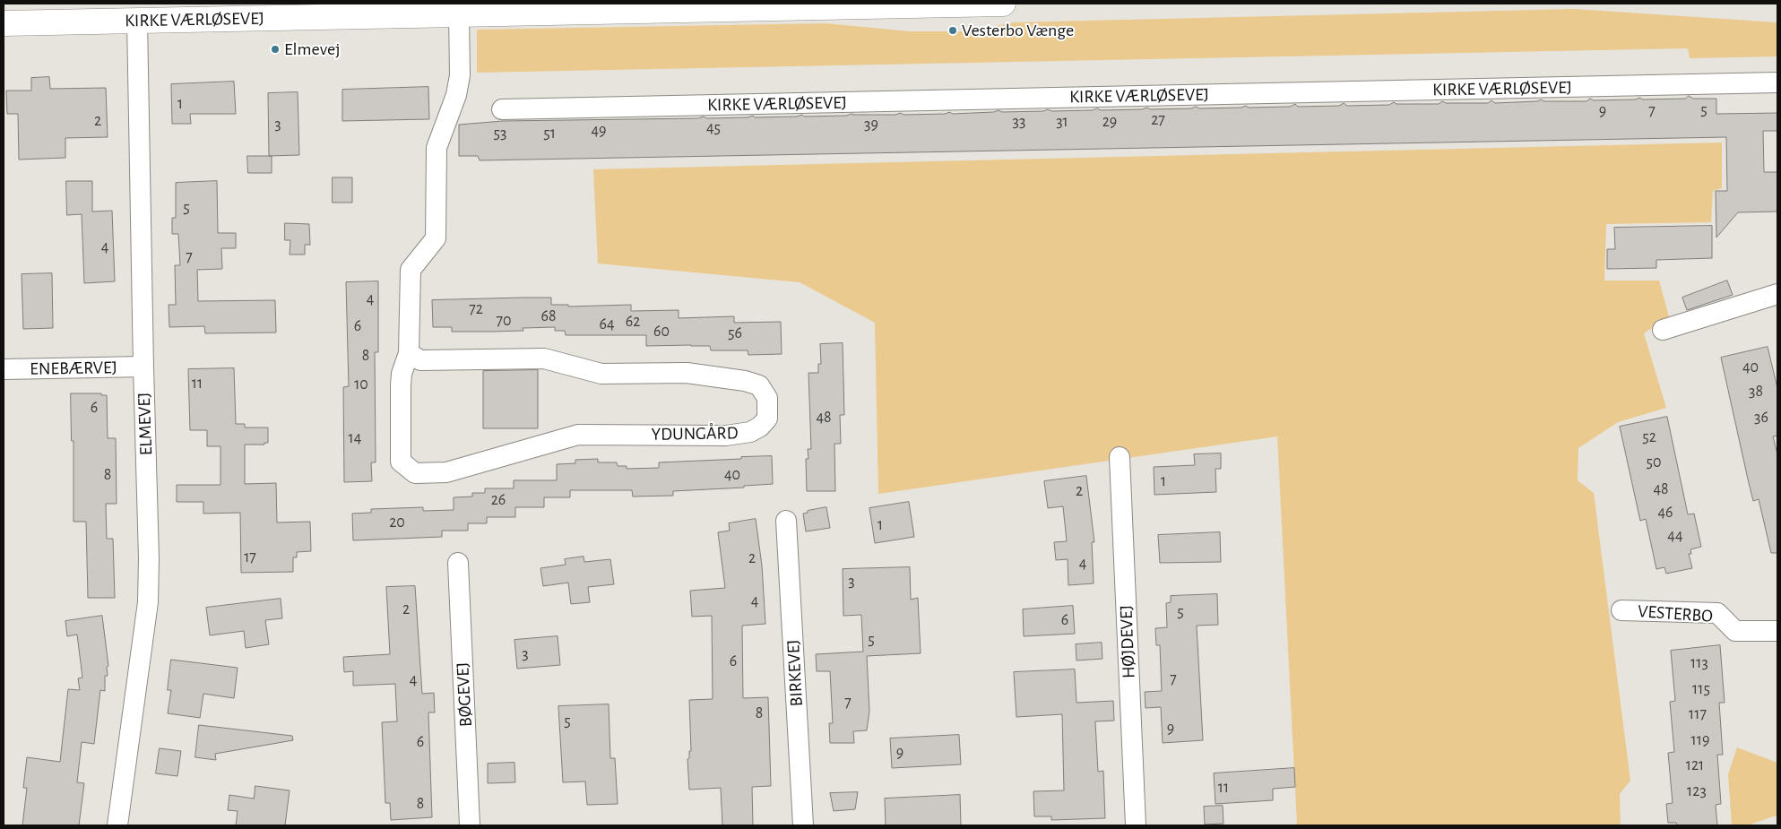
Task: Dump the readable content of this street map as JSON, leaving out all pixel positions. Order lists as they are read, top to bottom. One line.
{"streets":{"street":["KIRKE VÆRLØSEVEJ","ENEBÆRVEJ","ELMEVEJ","YDUNGÅRD","VESTERBO","HØJDEVEJ","BIRKEVEJ","BØGEVEJ"]},"crossings":[["KIRKE VÆRLØSEVEJ","ELMEVEJ"],["KIRKE VÆRLØSEVEJ","YDUNGÅRD"],["ENEBÆRVEJ","ELMEVEJ"]],"places":["Vesterbo Vænge","Elmevej"],"house_numbers":["1","5","9","7","27","2","33","31","29","3","39","45","49","53","51","5","4","7","4","72","68","70","62","64","6","60","56","8","40","11","10","38","6","48","36","52","14","50","8","40","1","48","2","26","46","20","1","44","17","2","4","3","4","2","5","6","5","3","6","113","7","4","115","7","8","117","5","9","119","6","9","121","11","123","8"]}
